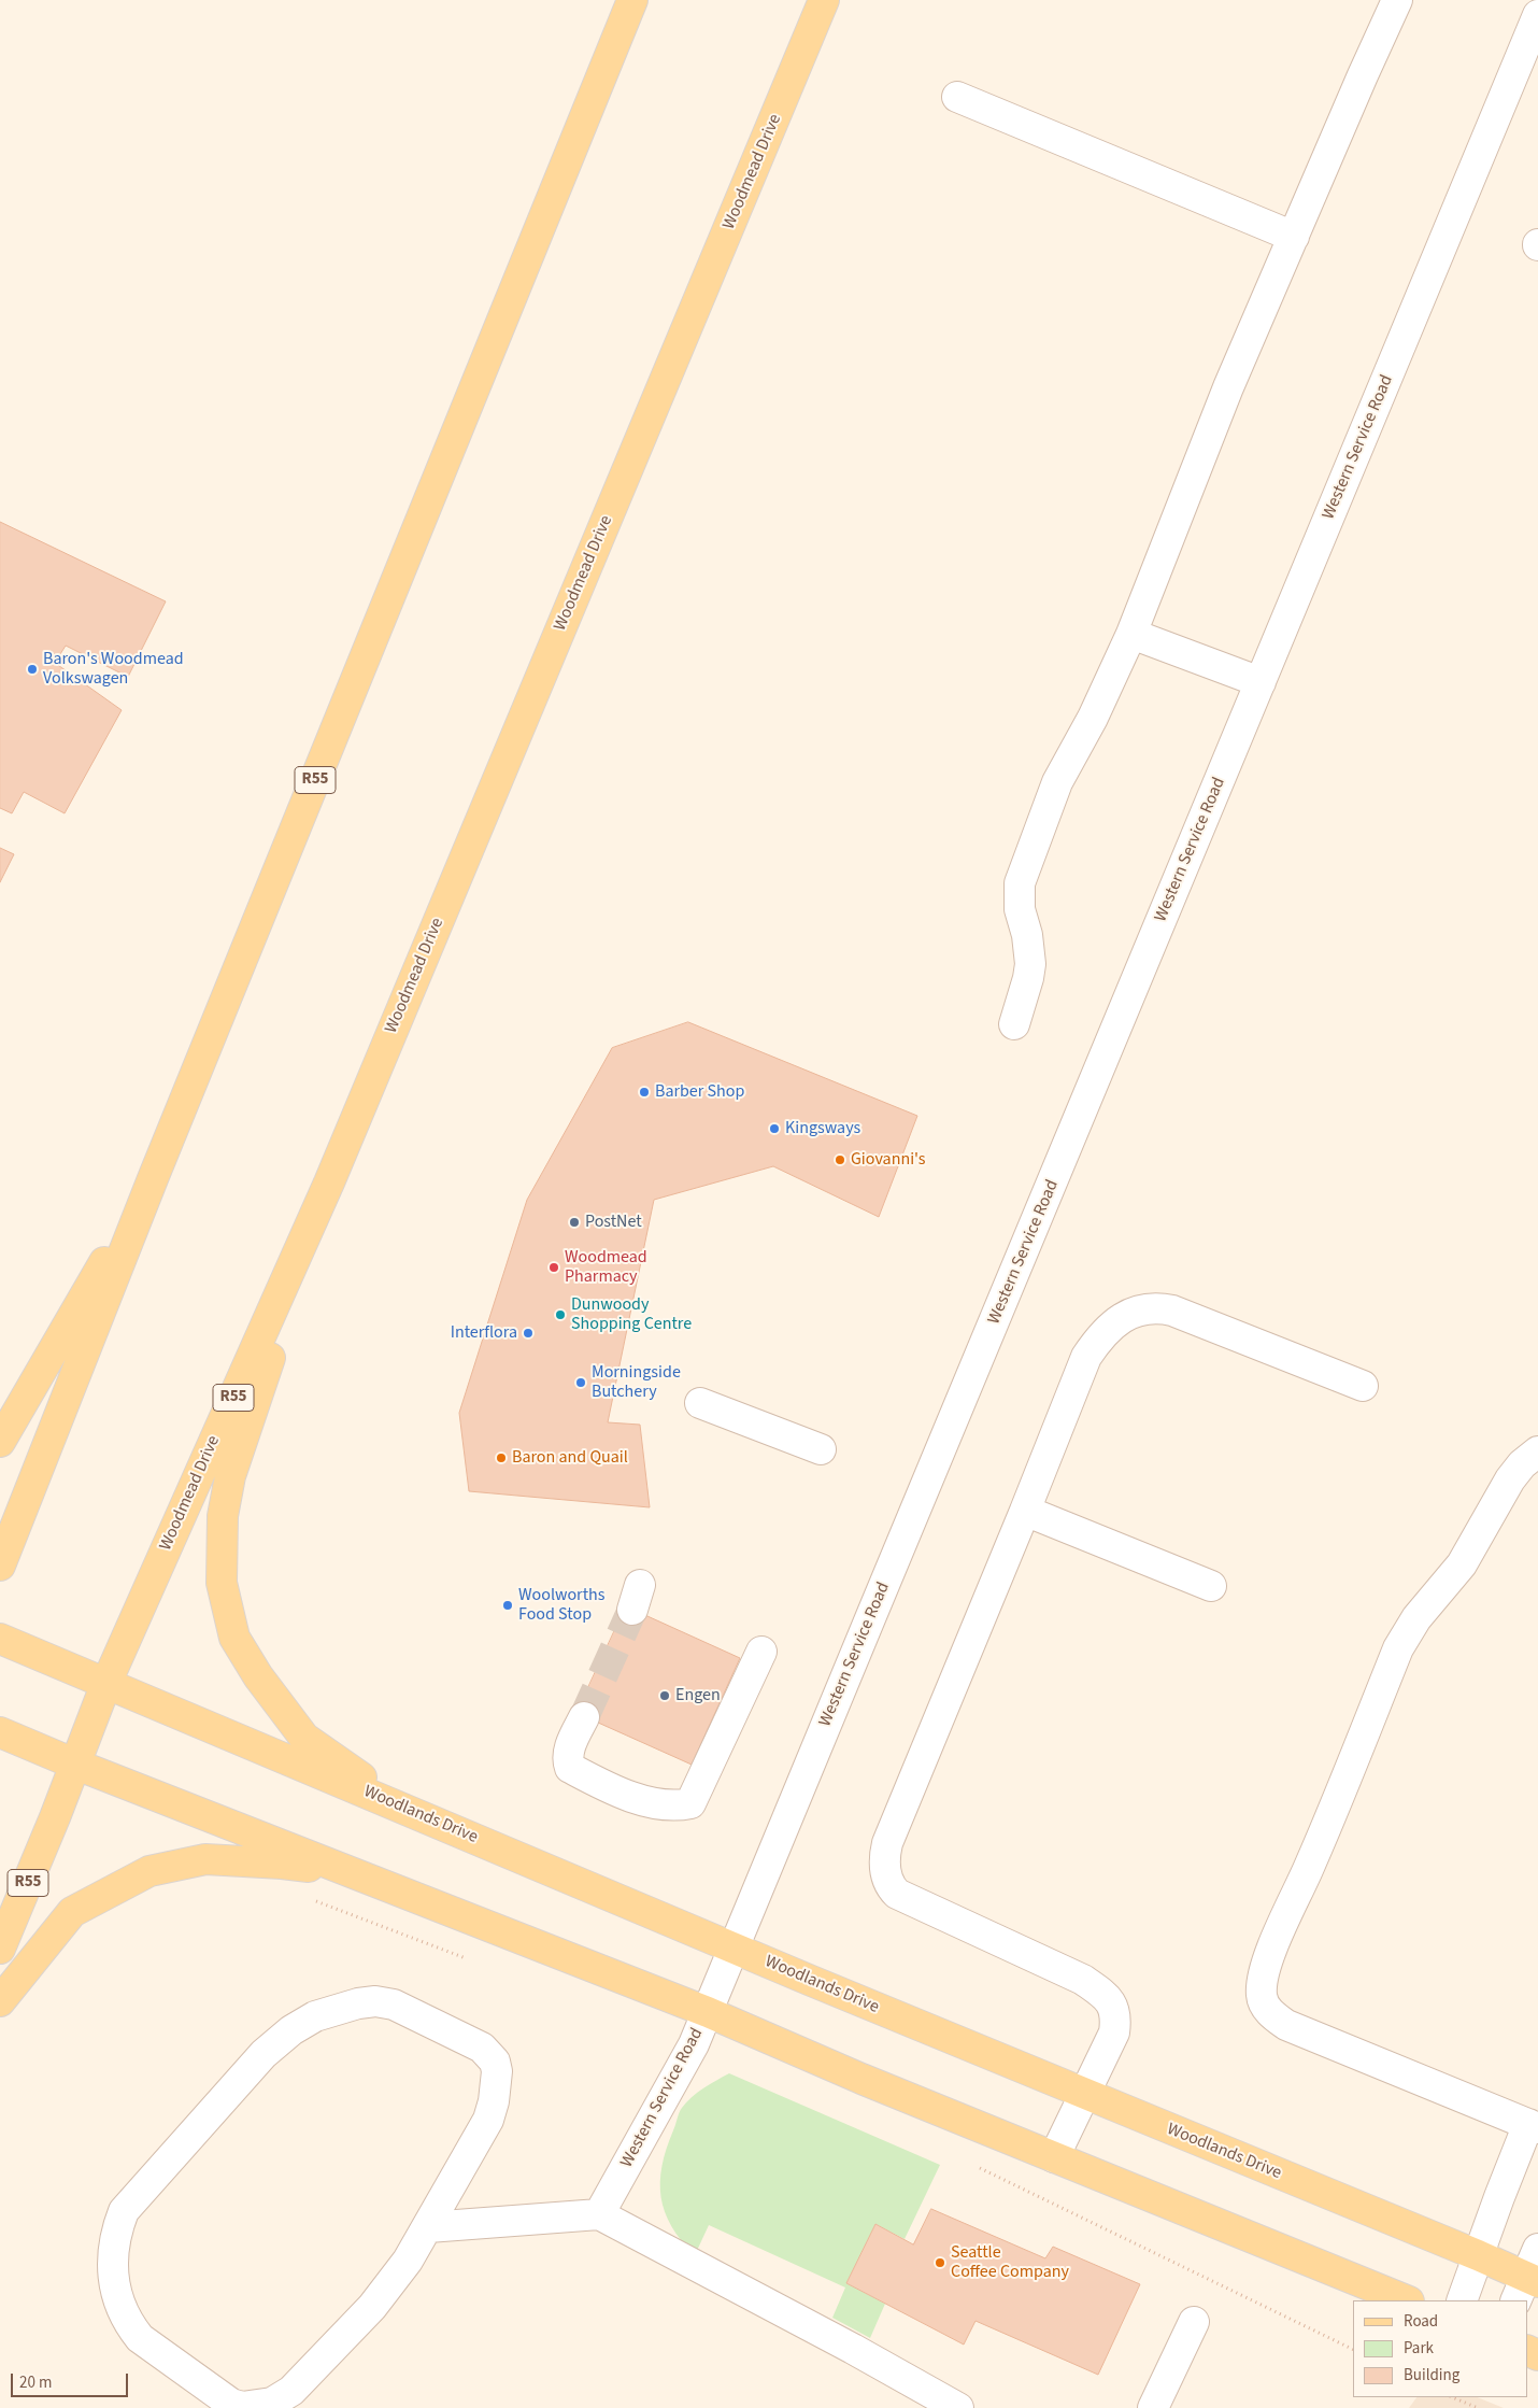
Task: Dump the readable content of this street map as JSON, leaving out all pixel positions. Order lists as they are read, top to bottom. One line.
{"streets":{"main road":["Woodmead Drive","R55","Woodlands Drive"],"street":["Western Service Road"]},"crossings":[["Woodmead Drive","Woodlands Drive"],["Western Service Road","Woodlands Drive"]],"places":["Baron's Woodmead Volkswagen","Barber Shop","Kingsways","Giovanni's","PostNet","Woodmead Pharmacy","Dunwoody Shopping Centre","Interflora","Morningside Butchery","Baron and Quail","Woolworths Food Stop","Engen","Seattle Coffee Company"],"legend":["Road","Park","Building"],"scale_bar":"20 m"}
